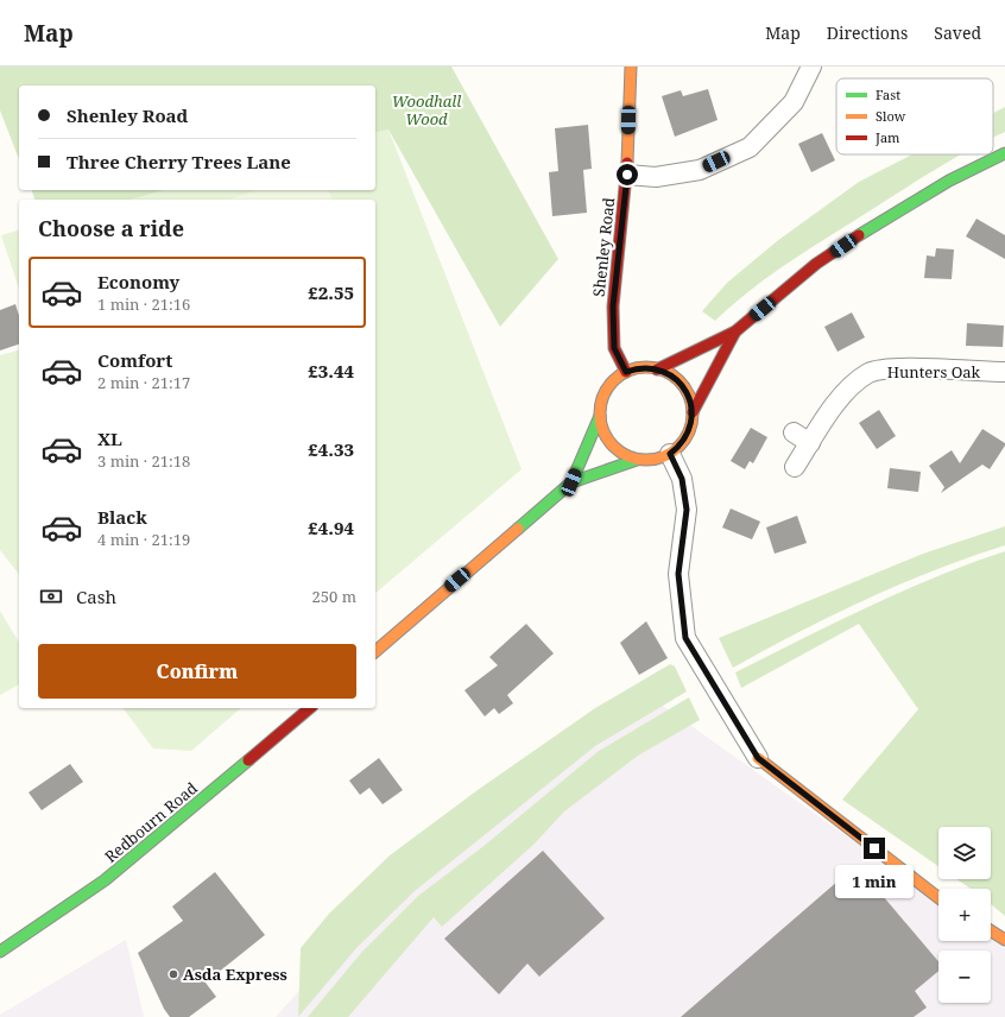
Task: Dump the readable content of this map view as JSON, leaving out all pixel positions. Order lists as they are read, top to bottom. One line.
{"streets":{"main road":["Shenley Road","Redbourn Road"],"street":["Hunters Oak"]},"parks":["Woodhall Wood"],"places":["Asda Express"],"legend":["Fast","Slow","Jam"],"page":{"header":"Map","nav":["Map","Directions","Saved"],"banner":["Shenley Road","Three Cherry Trees Lane"],"heading":"Choose a ride","list":[{"name":"Economy","note":"1 min · 21:16","value":"£2.55"},{"name":"Comfort","note":"2 min · 21:17","value":"£3.44"},{"name":"XL","note":"3 min · 21:18","value":"£4.33"},{"name":"Black","note":"4 min · 21:19","value":"£4.94"}],"pay":["Cash","250 m"],"buttons":"Confirm","map_buttons":["+","−"],"bubble":"1 min"}}
